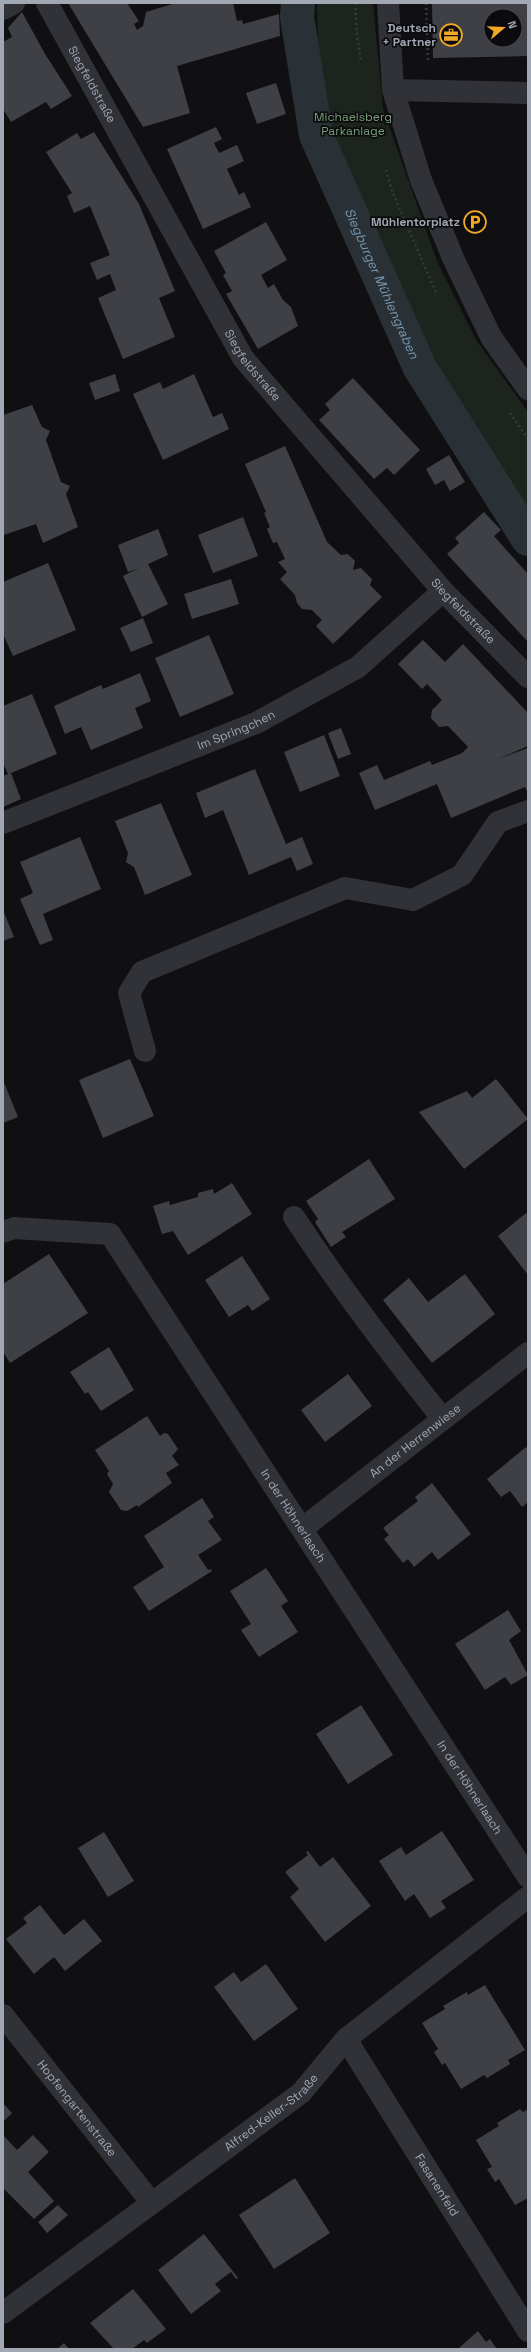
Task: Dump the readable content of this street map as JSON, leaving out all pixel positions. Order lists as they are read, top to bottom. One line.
{"streets":{"street":["Siegfeldstraße","Im Springchen","An der Herrenwiese","In der Höhnerlaach","Hopfengartenstraße","Alfred-Keller-Straße","Fasanenfeld"]},"crossings":[["Siegfeldstraße","Im Springchen"],["An der Herrenwiese","In der Höhnerlaach"],["Hopfengartenstraße","Alfred-Keller-Straße"],["Alfred-Keller-Straße","Fasanenfeld"]],"water":["Siegburger Mühlengraben"],"parks":["Michaelsberg Parkanlage"],"places":{"office":["Deutsch + Partner"],"parking":["Mühlentorplatz"]},"north":"right"}
